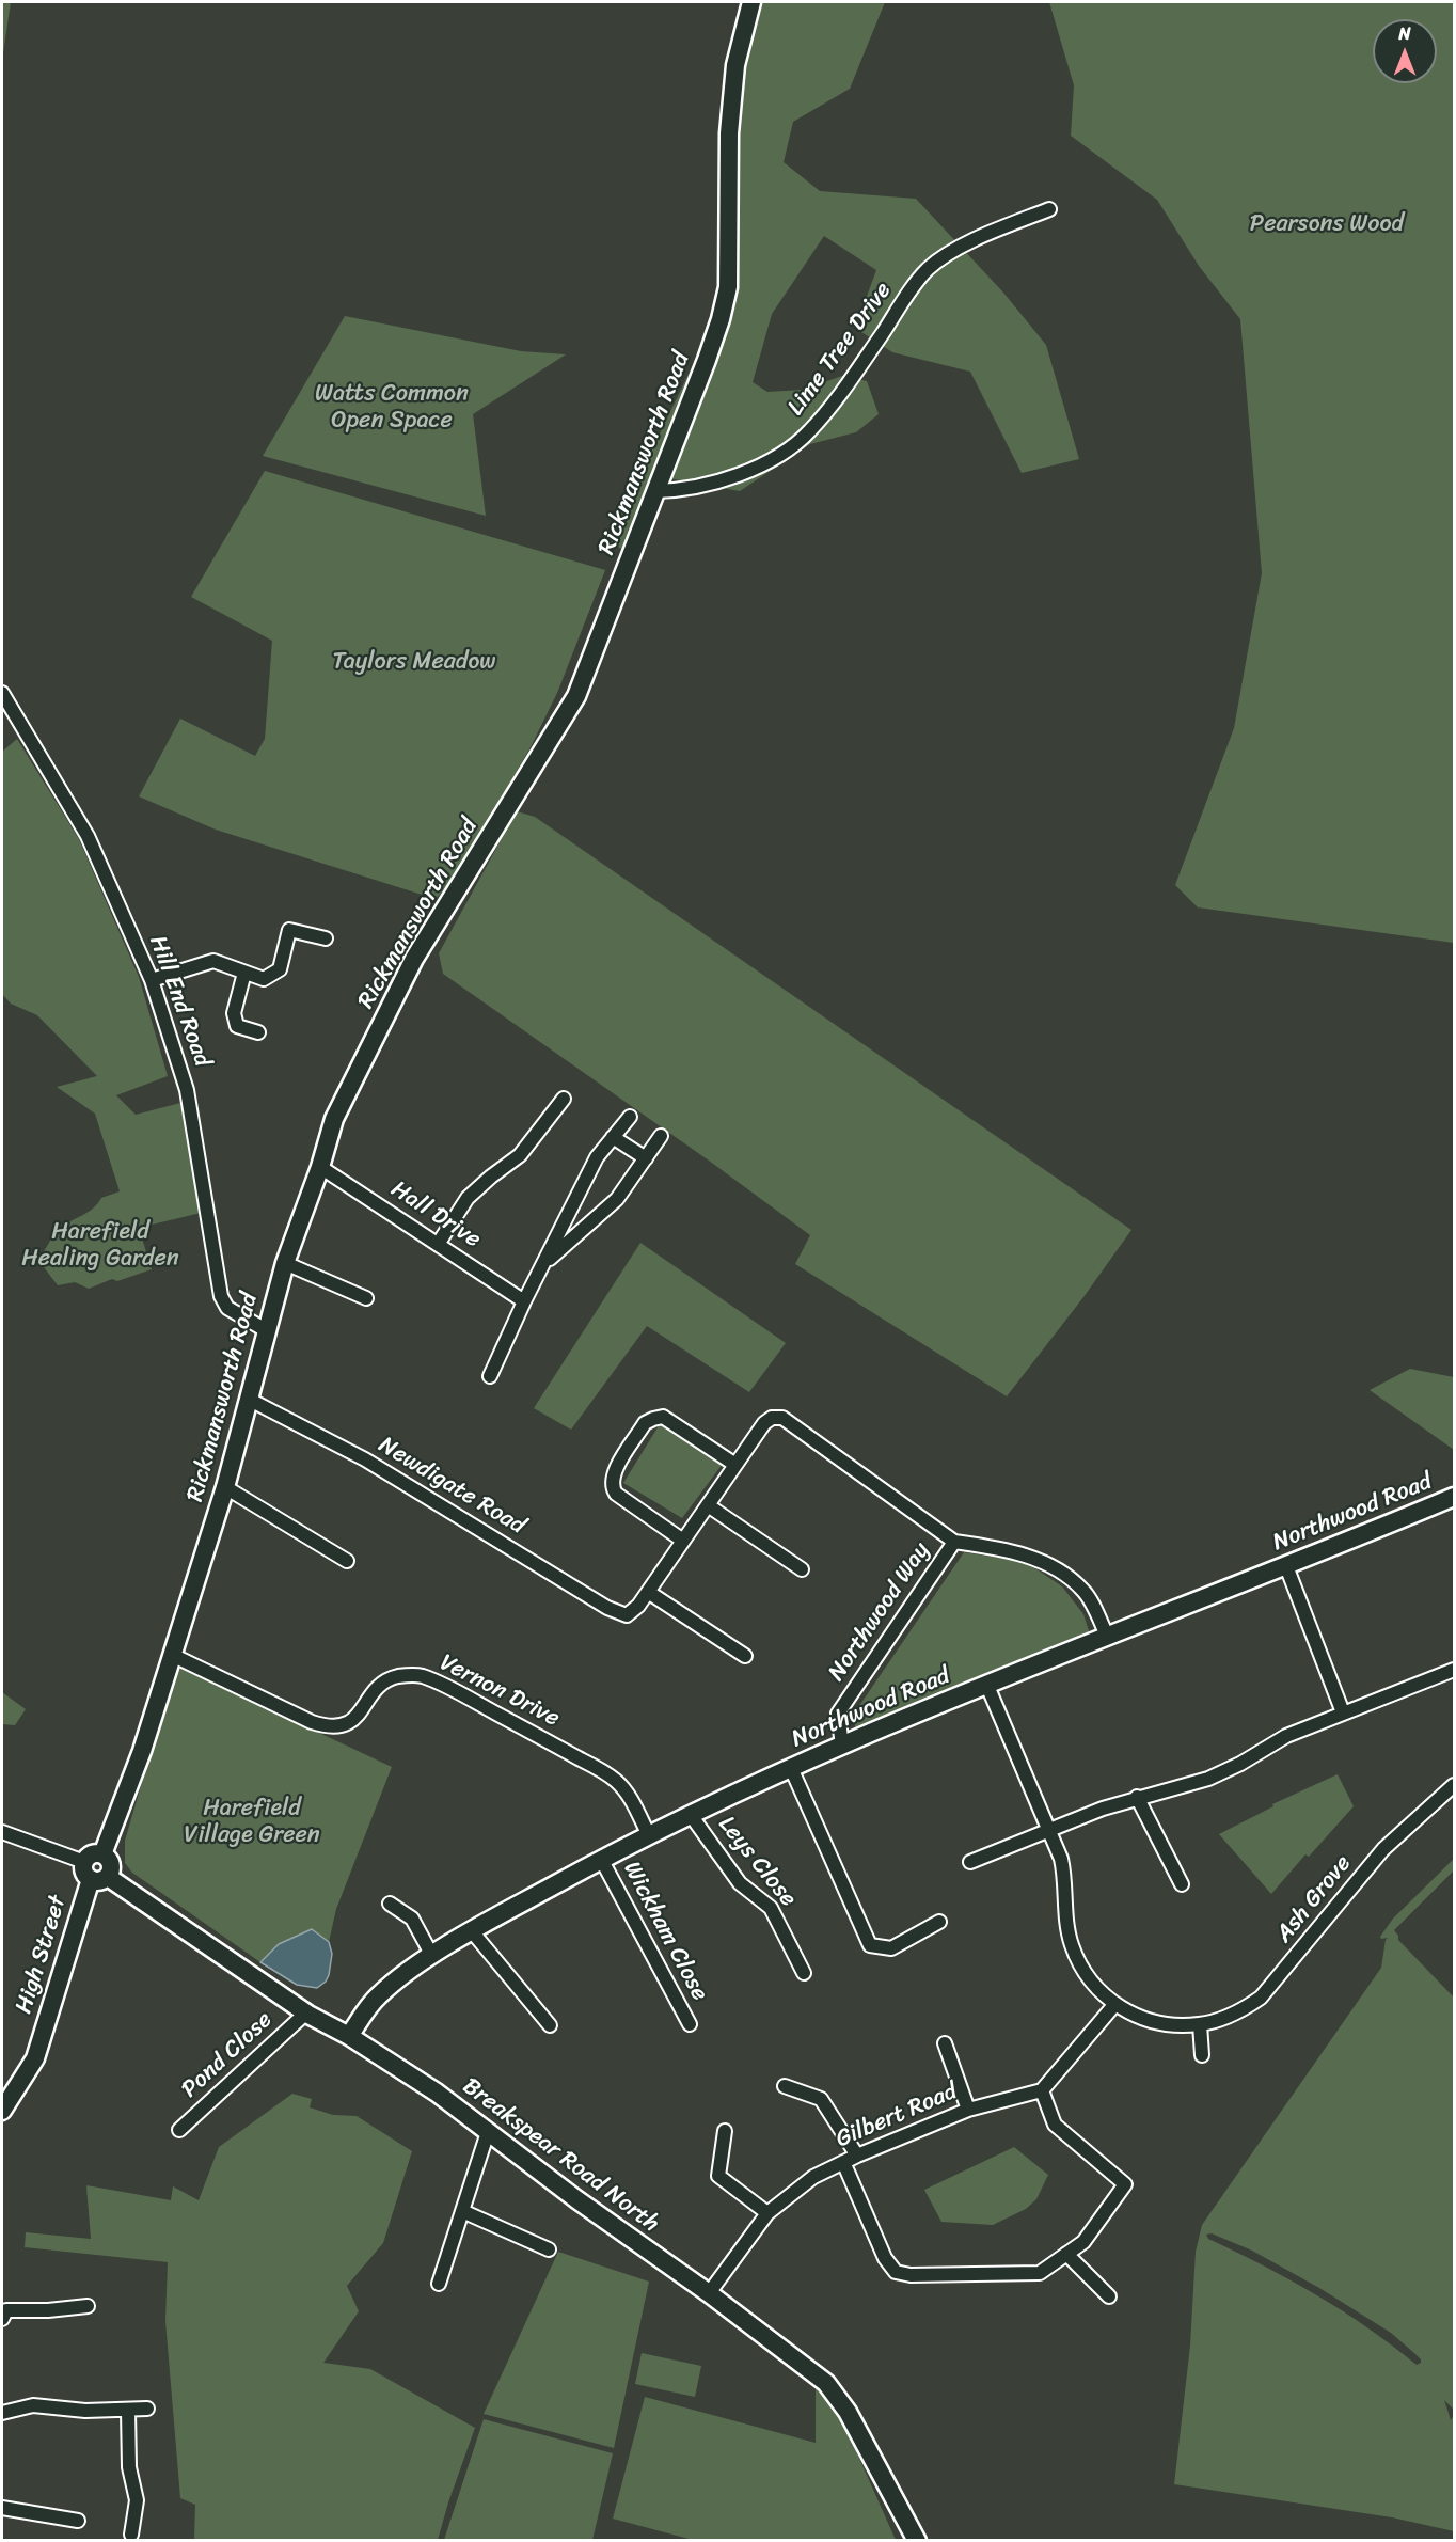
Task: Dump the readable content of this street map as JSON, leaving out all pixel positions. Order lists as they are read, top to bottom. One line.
{"streets":{"street":["Lime Tree Drive","Rickmansworth Road","Hill End Road","Hall Drive","Newdigate Road","Northwood Road","Northwood Way","Vernon Drive","Leys Close","Ash Grove","Wickham Close","High Street","Pond Close","Gilbert Road","Breakspear Road North"]},"crossings":[["Lime Tree Drive","Rickmansworth Road"],["Rickmansworth Road","Hill End Road"],["Rickmansworth Road","Hall Drive"],["Rickmansworth Road","Newdigate Road"],["Rickmansworth Road","Vernon Drive"],["Rickmansworth Road","High Street"],["Rickmansworth Road","Breakspear Road North"],["Northwood Road","Northwood Way"],["Northwood Road","Vernon Drive"],["Northwood Road","Leys Close"],["Northwood Road","Ash Grove"],["Northwood Road","Wickham Close"],["Northwood Road","Breakspear Road North"],["High Street","Breakspear Road North"],["Pond Close","Breakspear Road North"],["Gilbert Road","Breakspear Road North"]],"parks":["Pearsons Wood","Watts Common Open Space","Taylors Meadow","Harefield Healing Garden","Harefield Village Green"],"north":"top"}
